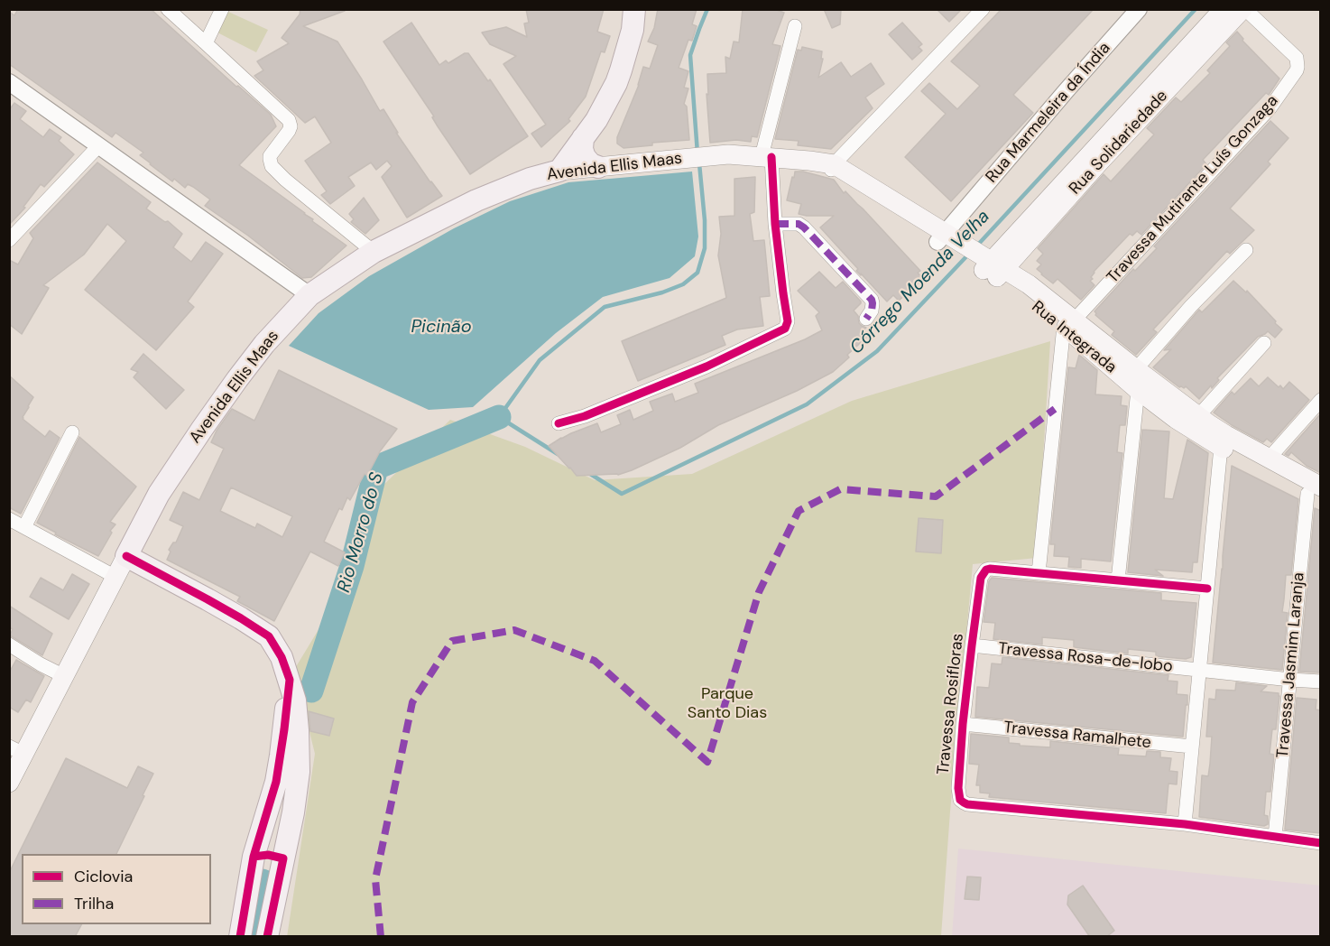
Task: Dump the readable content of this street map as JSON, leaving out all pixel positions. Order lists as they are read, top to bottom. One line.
{"streets":{"main road":["Rua Solidariedade","Avenida Ellis Maas","Rua Integrada"],"street":["Rua Marmeleira da Índia","Travessa Mutirante Luís Gonzaga","Travessa Rosa-de-lobo","Travessa Jasmim Laranja","Travessa Rosifloras","Travessa Ramalhete"]},"crossings":[["Rua Marmeleira da Índia","Rua Integrada"],["Rua Solidariedade","Travessa Mutirante Luís Gonzaga"],["Rua Solidariedade","Rua Integrada"],["Avenida Ellis Maas","Rua Integrada"],["Travessa Mutirante Luís Gonzaga","Rua Integrada"],["Rua Integrada","Travessa Jasmim Laranja"],["Travessa Rosa-de-lobo","Travessa Jasmim Laranja"],["Travessa Rosa-de-lobo","Travessa Rosifloras"],["Travessa Jasmim Laranja","Travessa Rosifloras"],["Travessa Rosifloras","Travessa Ramalhete"]],"water":["Córrego Moenda Velha","Picinão","Rio Morro do S"],"parks":["Parque Santo Dias"],"legend":["Ciclovia","Trilha"]}
